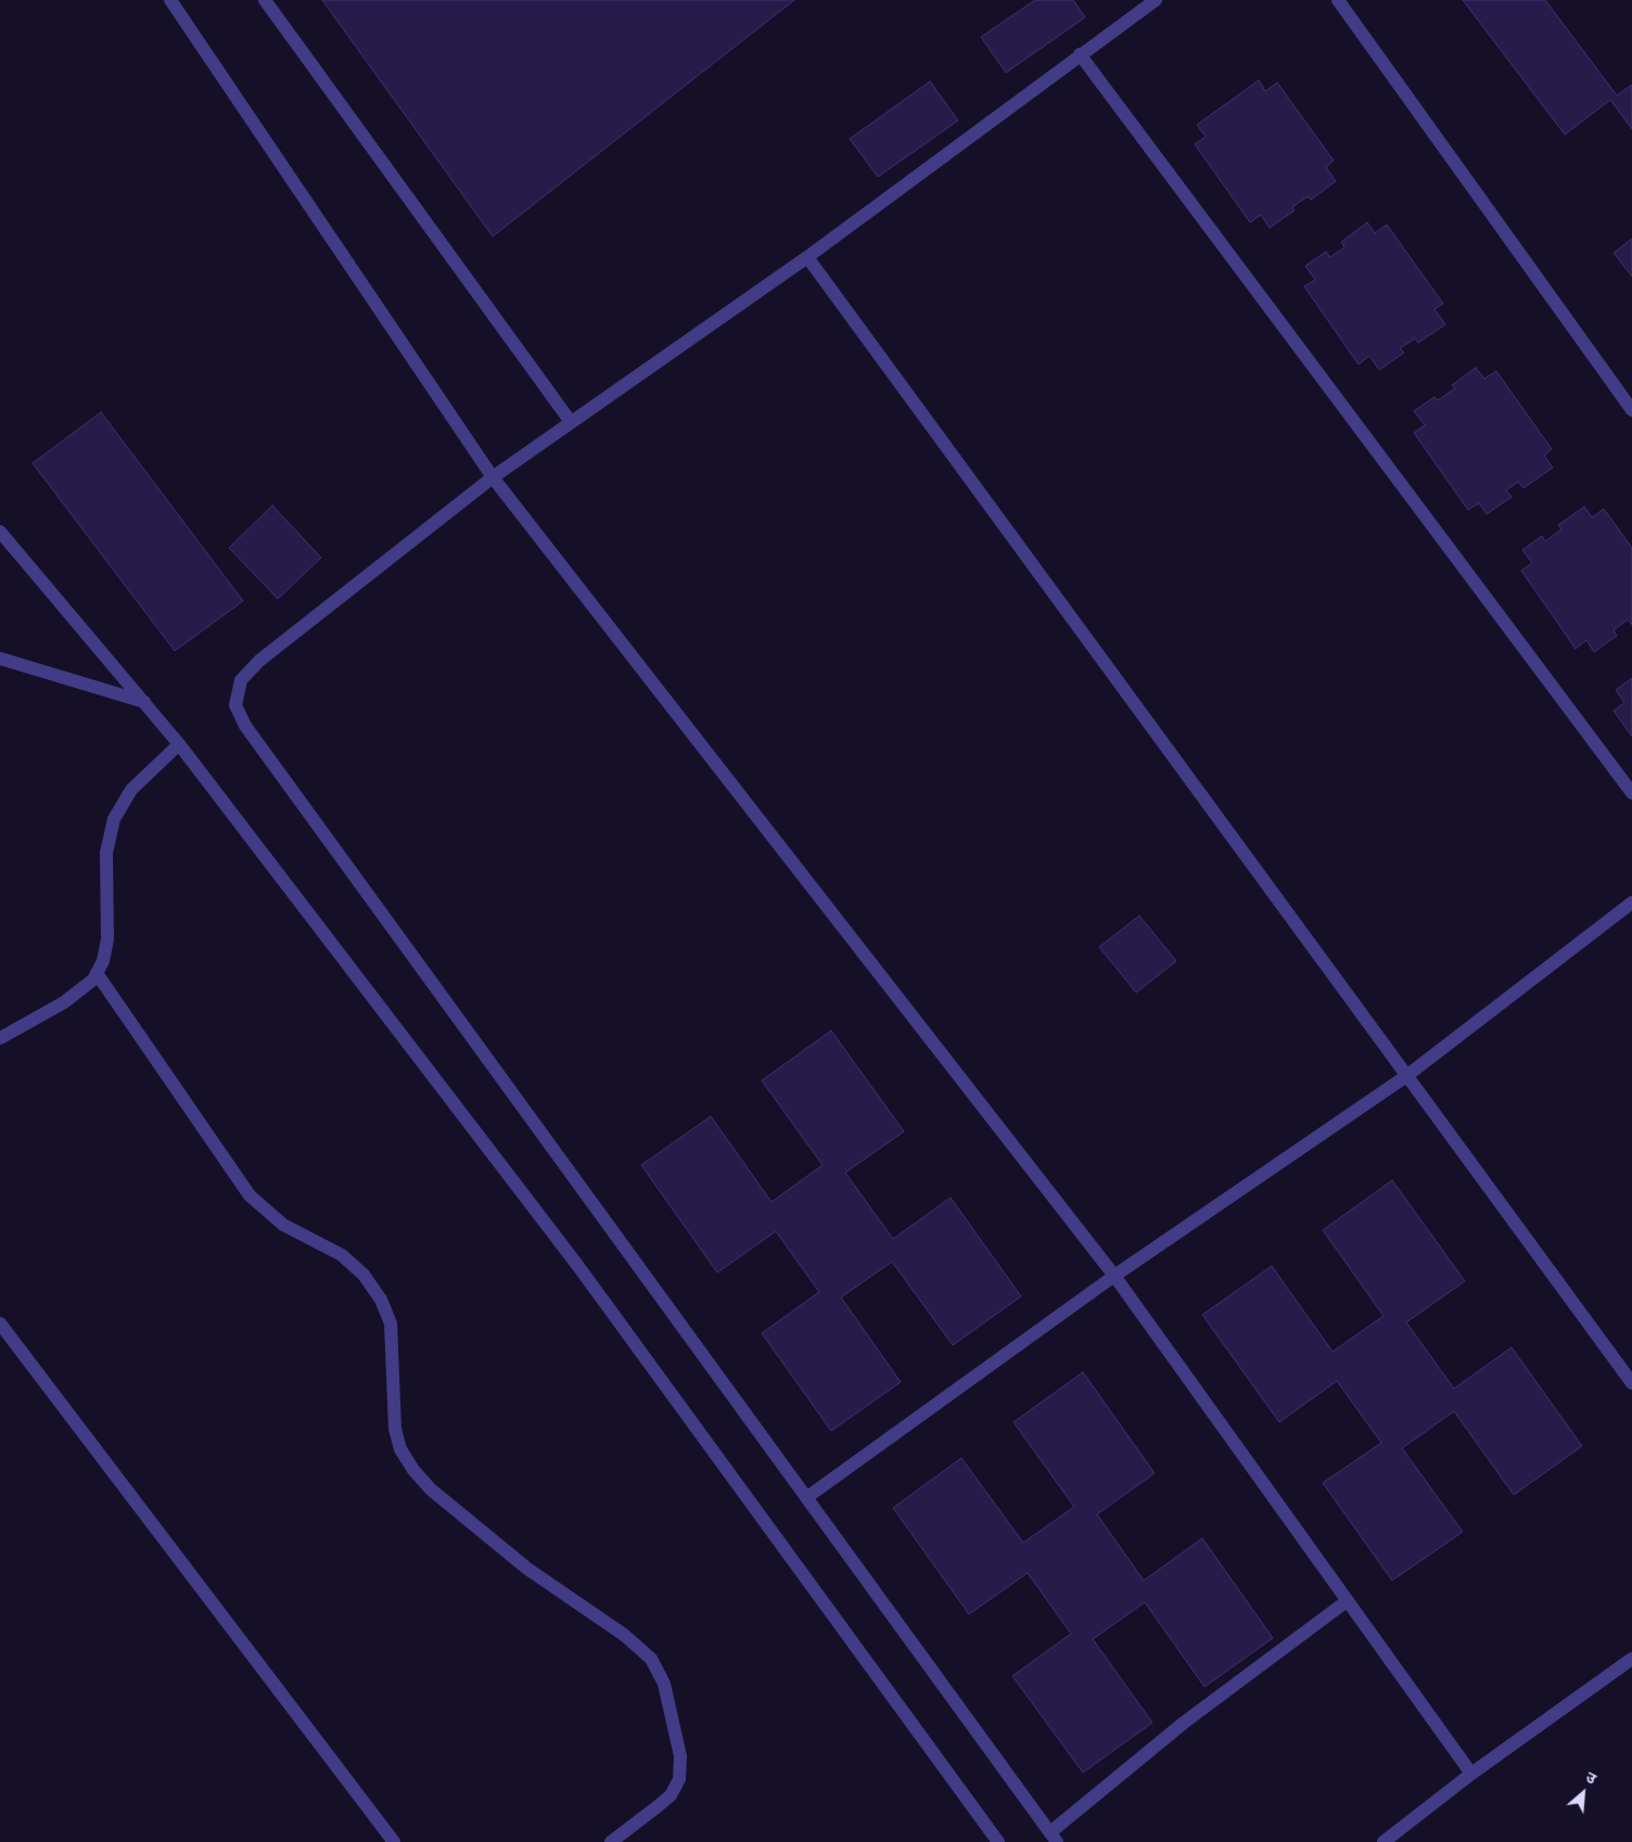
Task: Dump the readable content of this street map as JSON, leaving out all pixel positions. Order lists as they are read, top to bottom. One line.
{"north":"top right"}
